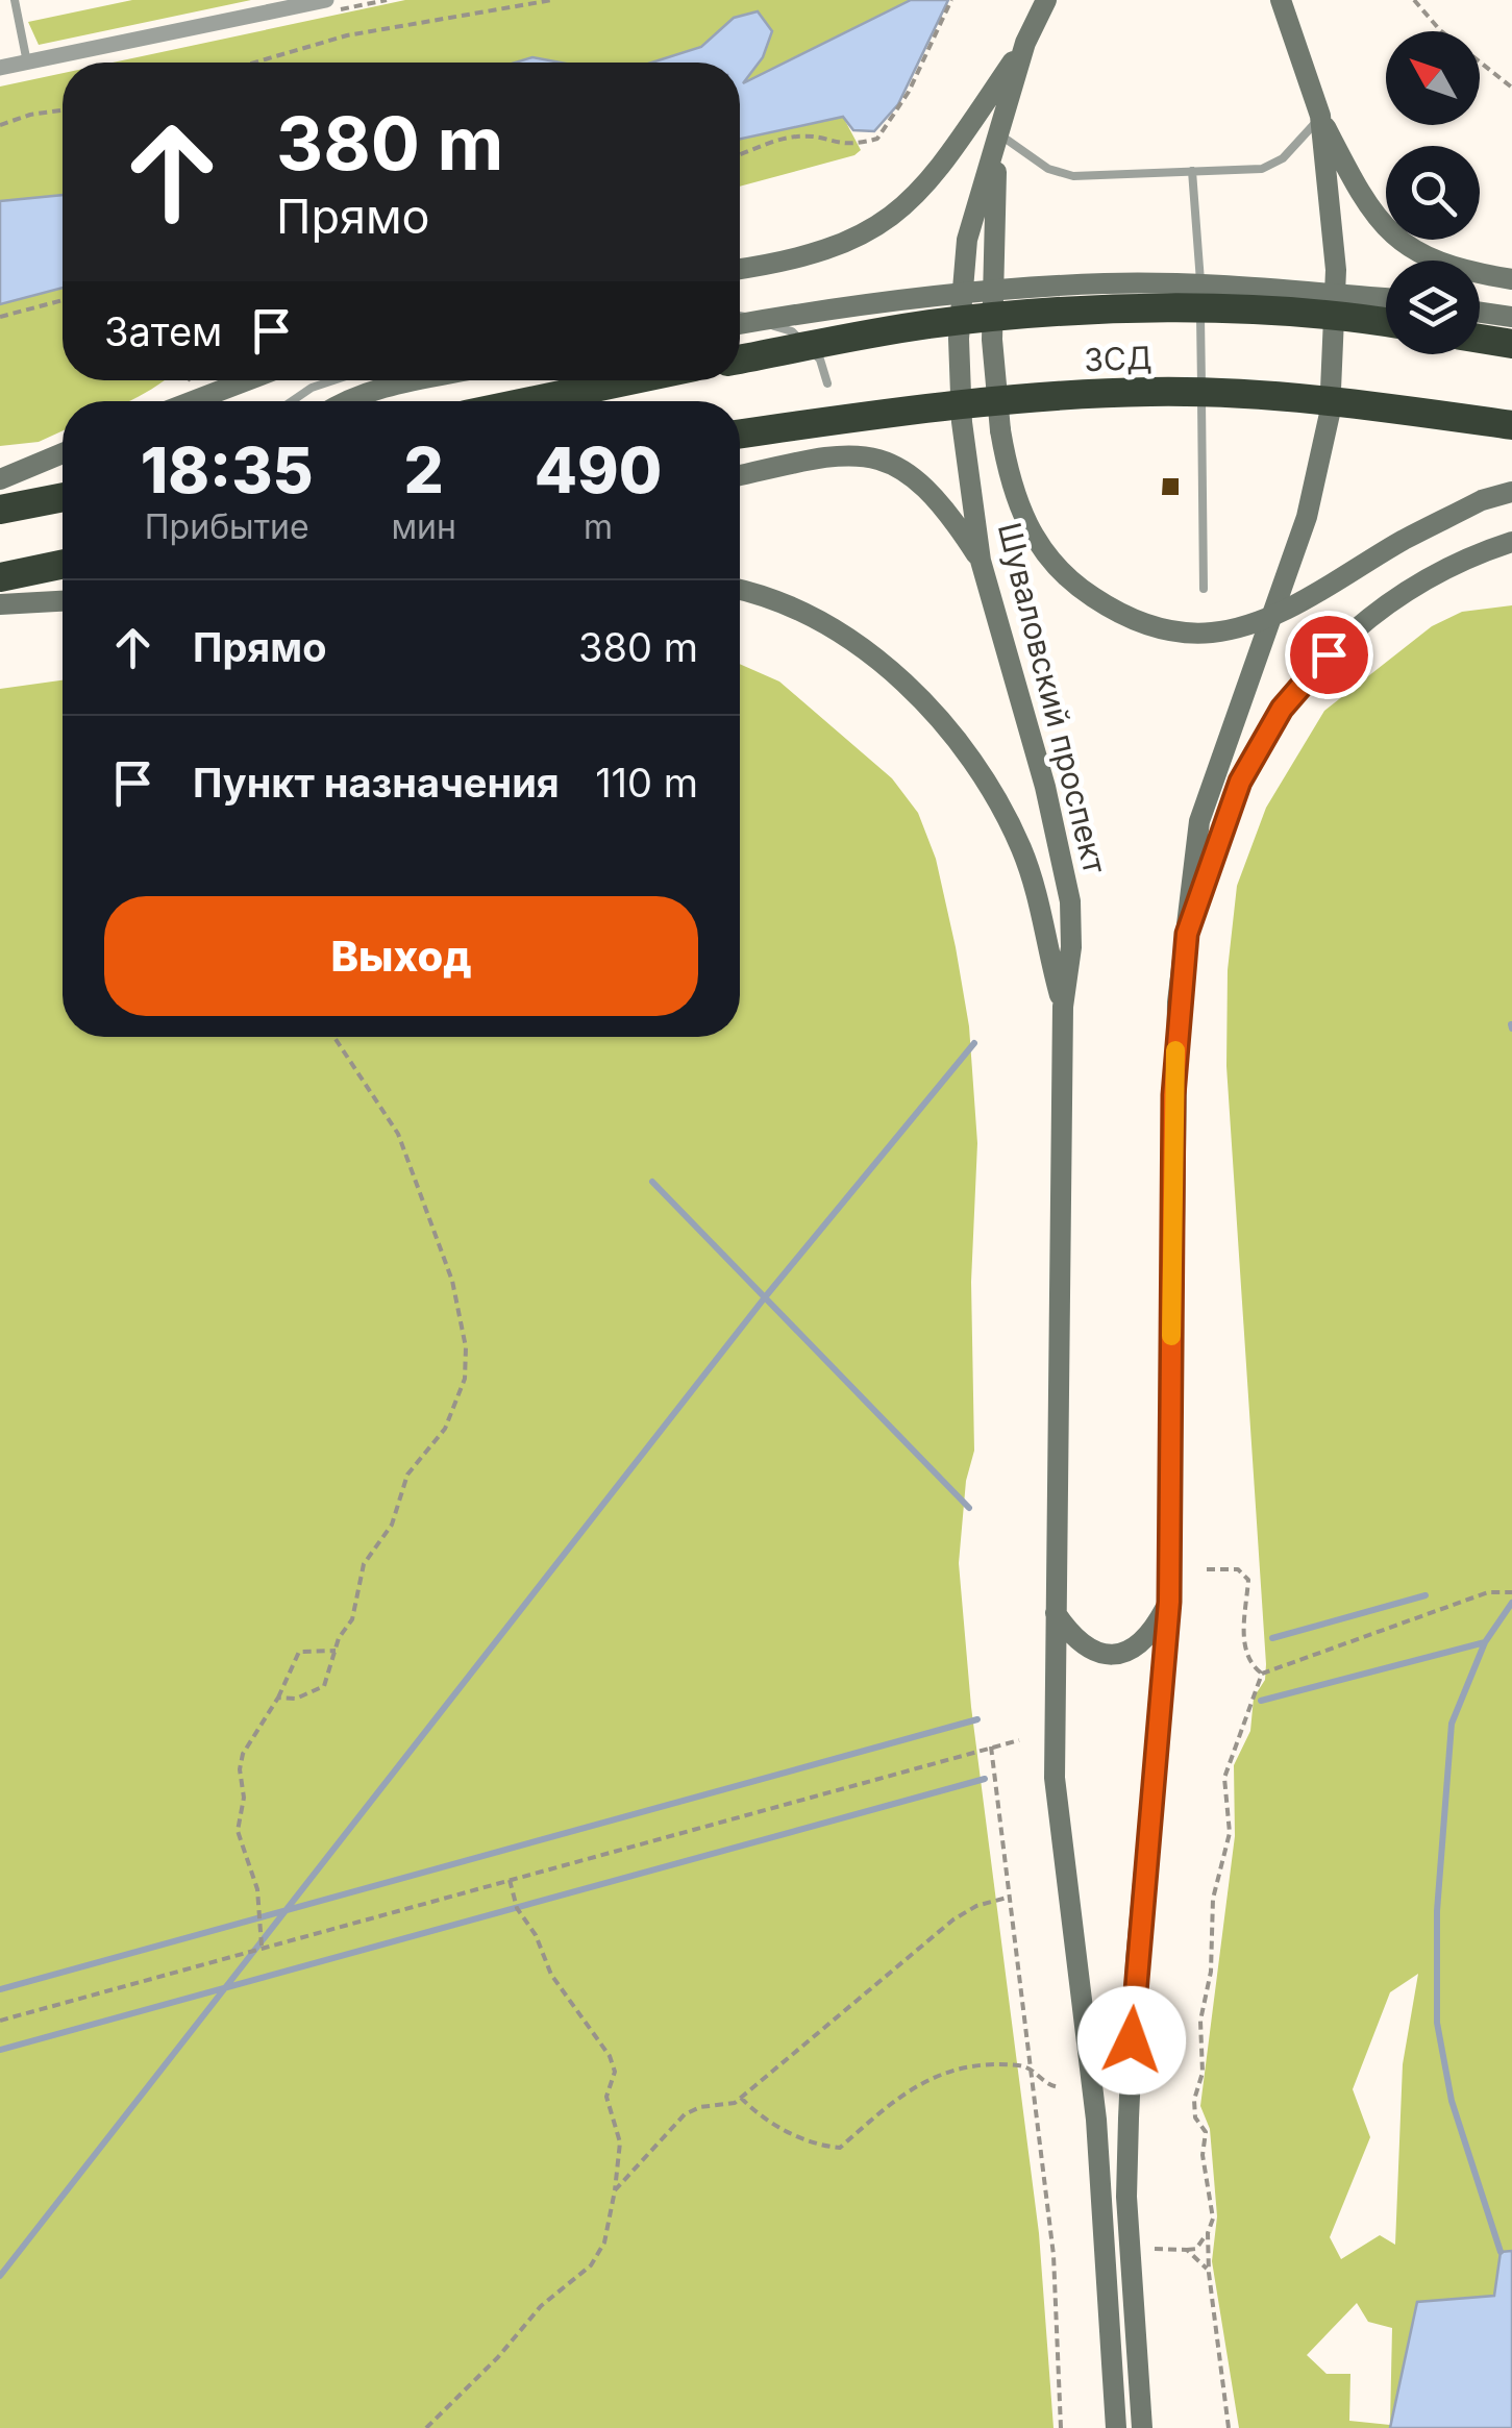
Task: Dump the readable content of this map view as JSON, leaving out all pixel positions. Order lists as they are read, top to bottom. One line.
{"streets":{"highway":["ЗСД"],"main road":["Шуваловский проспект"]},"north":"top left","page":{"turn":["380 m","Прямо"],"then":"Затем","eta":["18:35","Прибытие","2","мин","490","m"],"list":[{"name":"Прямо","value":"380 m"},{"name":"Пункт назначения","value":"110 m"}],"buttons":"Выход"}}
